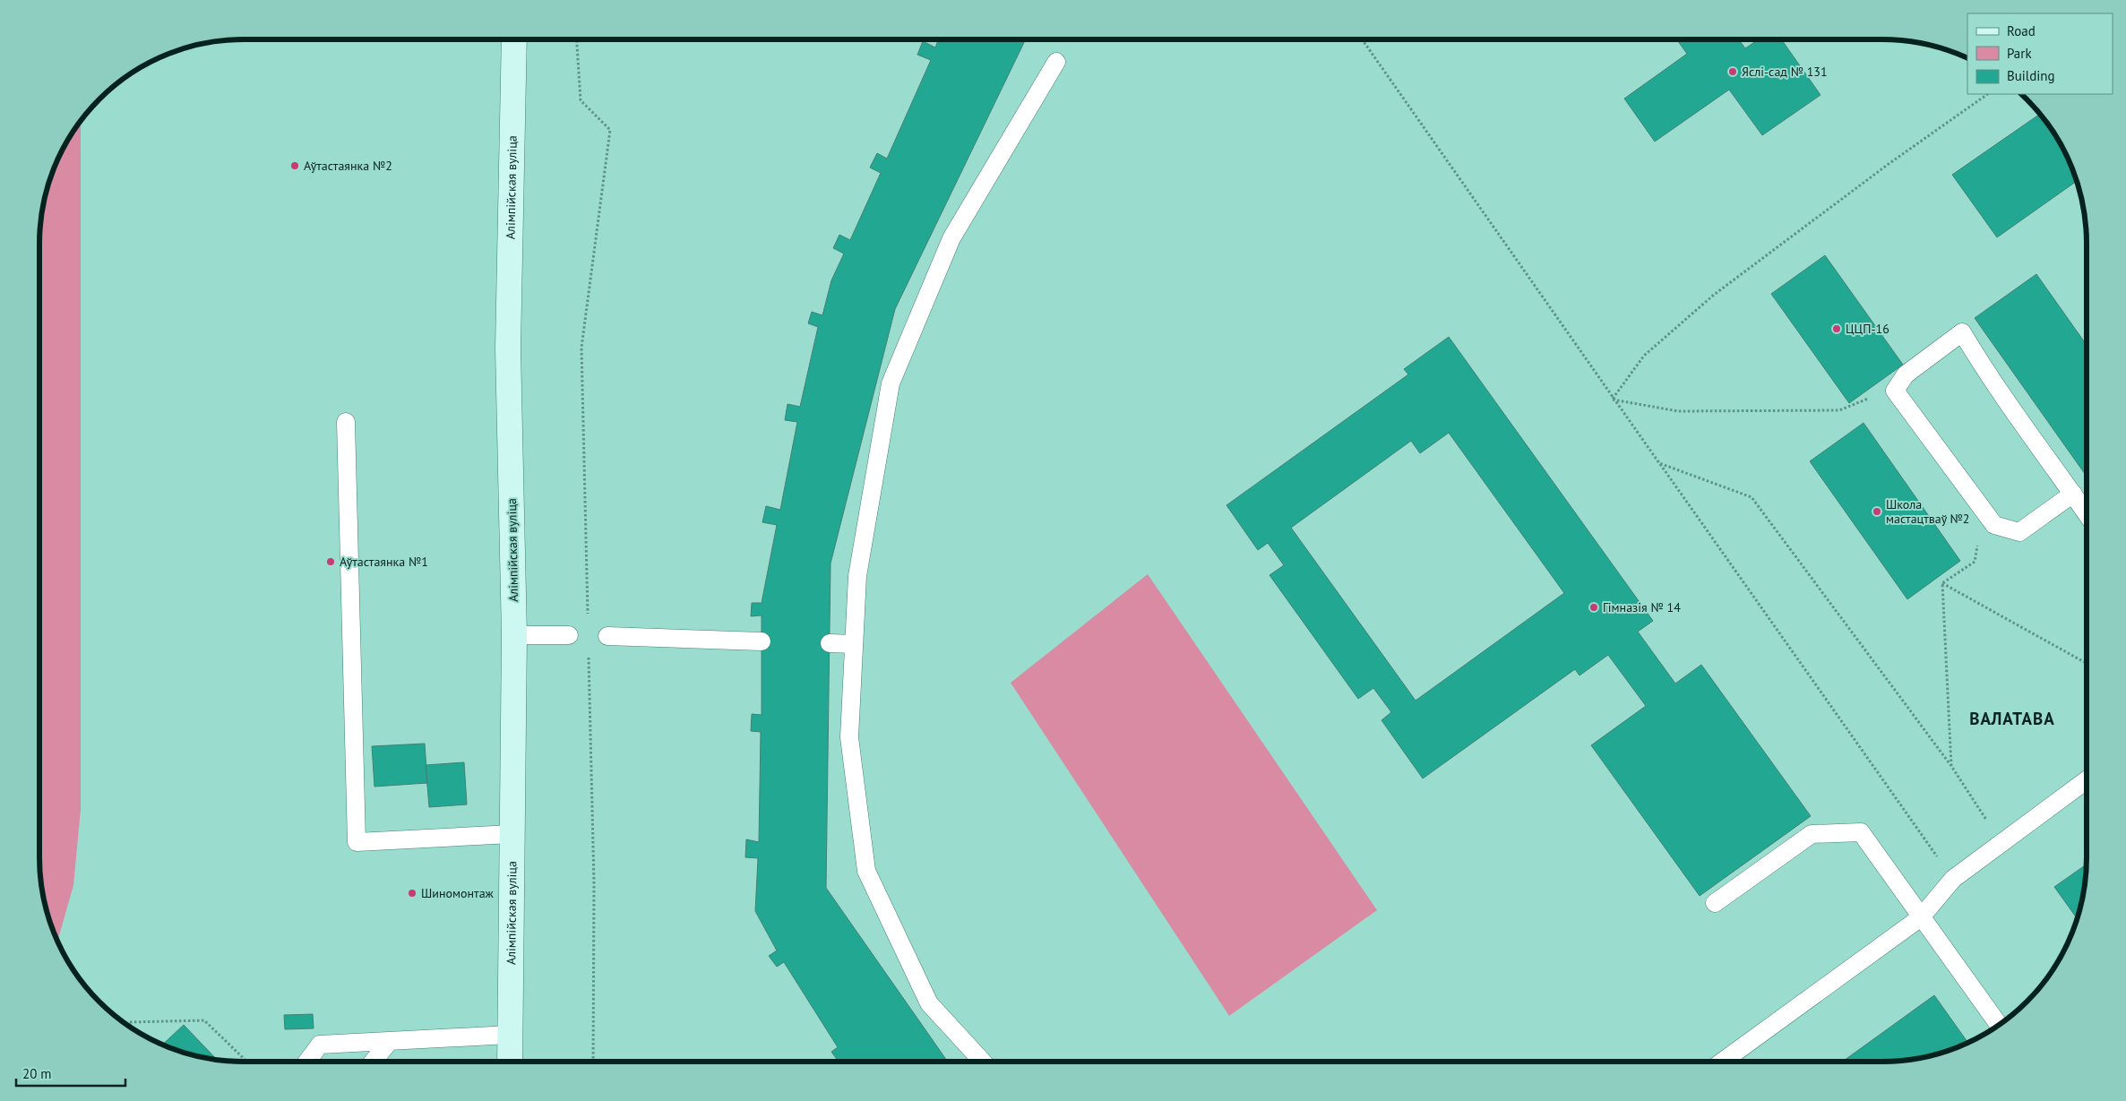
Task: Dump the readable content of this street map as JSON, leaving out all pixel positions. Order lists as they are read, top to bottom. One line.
{"streets":{"street":["Алімпійская вуліца"]},"districts":["ВАЛАТАВА"],"places":["Яслі-сад № 131","Аўтастаянка №2","ЦЦП-16","Школа мастацтваў №2","Аўтастаянка №1","Гімназія № 14","Шиномонтаж"],"legend":["Road","Park","Building"],"scale_bar":"20 m"}
